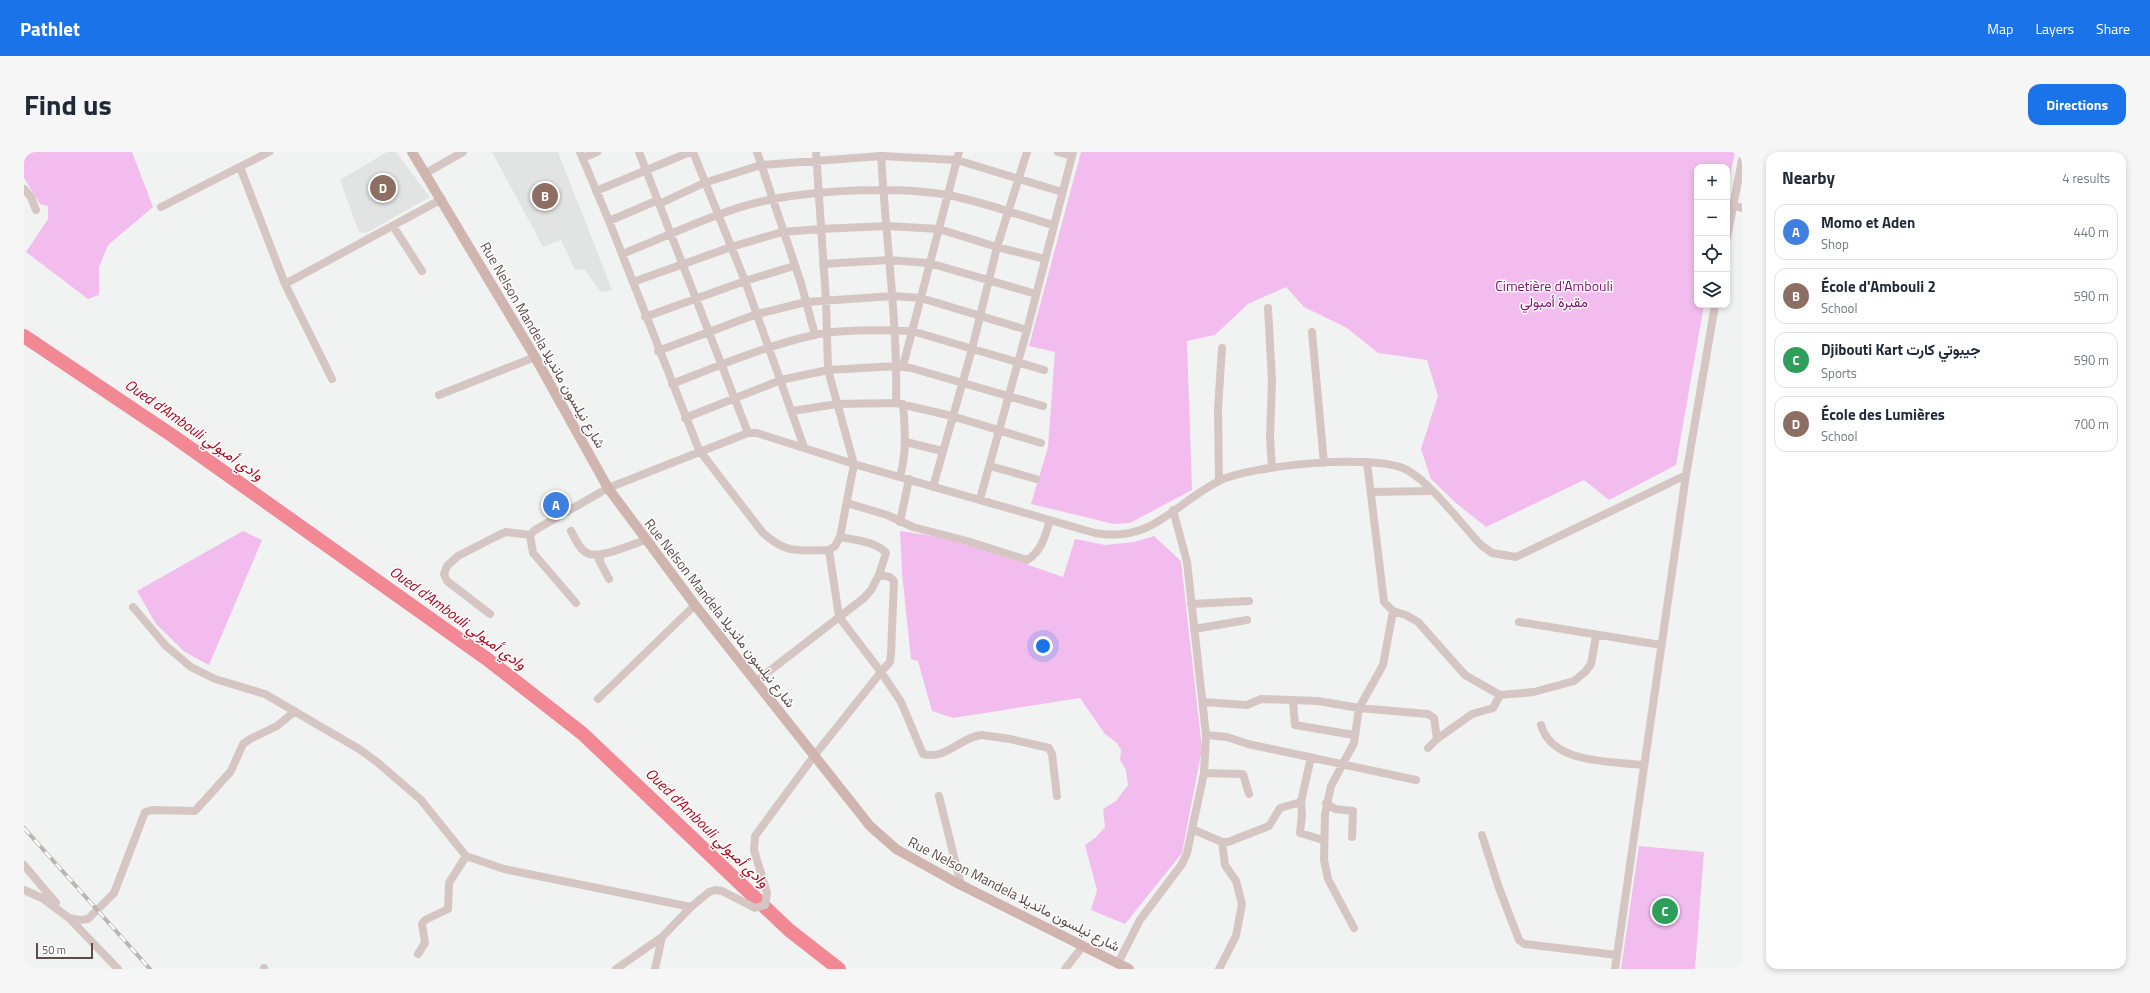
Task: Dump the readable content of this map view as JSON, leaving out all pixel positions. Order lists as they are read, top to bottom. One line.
{"streets":{"main road":["Rue Nelson Mandela شارع نيلسون مانديلا"]},"water":["Oued d'Ambouli وادي أمبولي"],"parks":["Cimetière d'Ambouli مقبرة أمبولي"],"scale_bar":"50 m","page":{"header":"Pathlet","nav":["Map","Layers","Share"],"title":"Find us","buttons":"Directions","heading":["Nearby","4 results"],"map_buttons":["+","−"],"pins":["D","B","A","C"],"list":[{"mark":"A","name":"Momo et Aden","note":"Shop","value":"440 m"},{"mark":"B","name":"École d'Ambouli 2","note":"School","value":"590 m"},{"mark":"C","name":"Djibouti Kart جيبوتي كارت","note":"Sports","value":"590 m"},{"mark":"D","name":"École des Lumières","note":"School","value":"700 m"}],"scale":"50 m"}}
